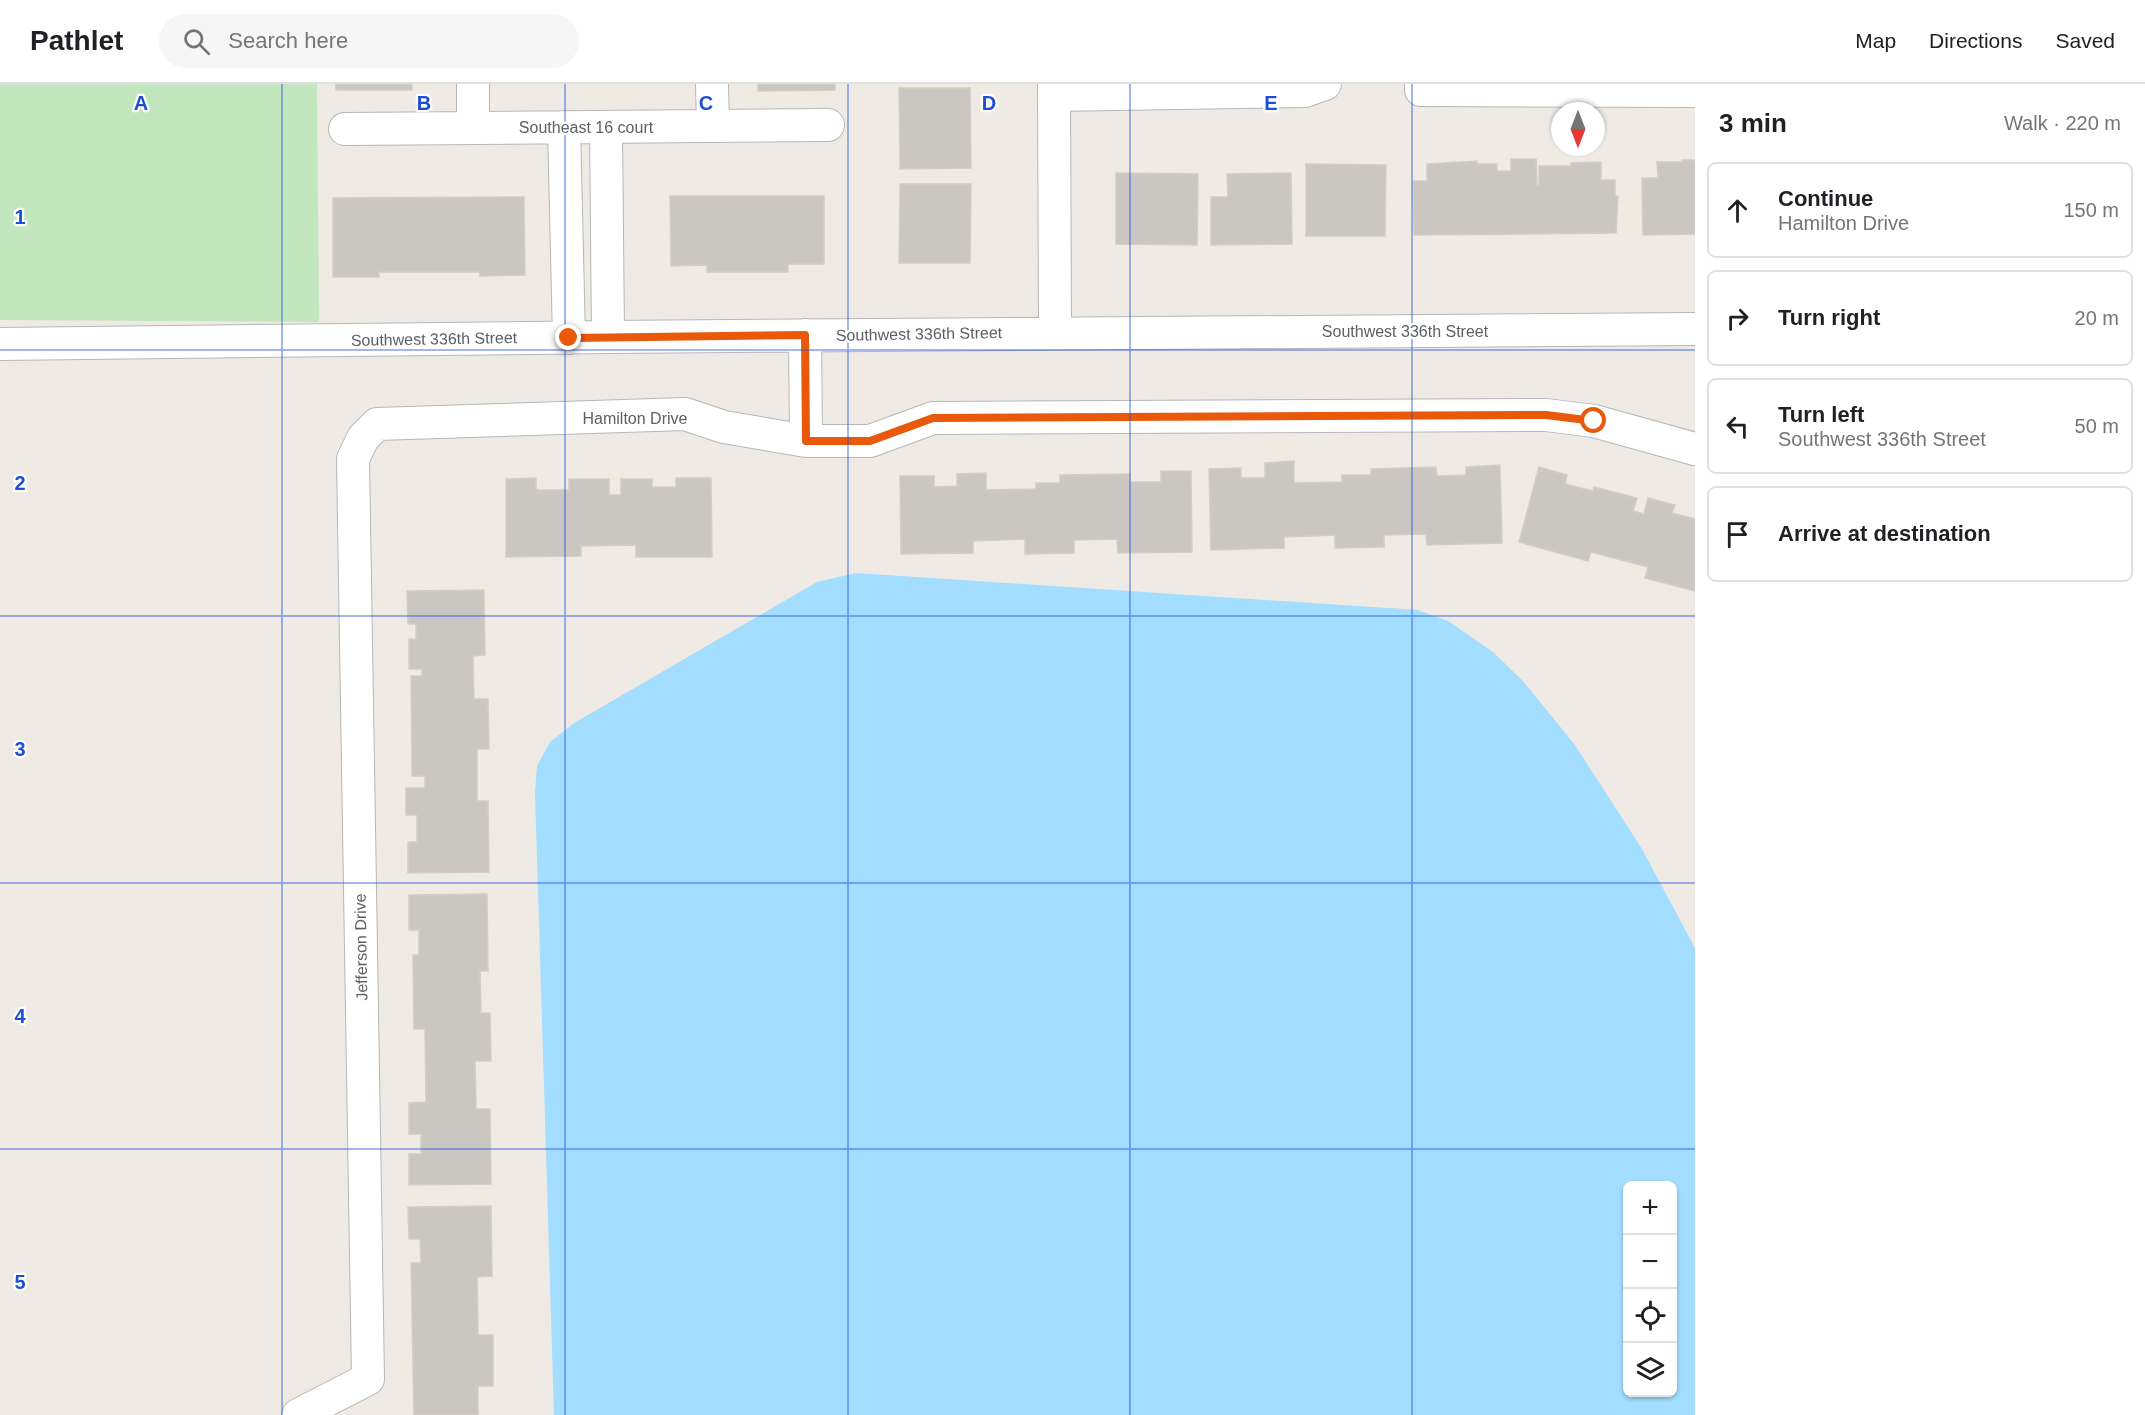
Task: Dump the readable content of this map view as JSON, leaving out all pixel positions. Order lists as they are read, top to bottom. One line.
{"streets":{"street":["Southeast 16 court","Southwest 336th Street","Hamilton Drive","Jefferson Drive"]},"crossings":[["Hamilton Drive","Jefferson Drive"]],"north":"bottom","page":{"header":"Pathlet","search":"Search here","nav":["Map","Directions","Saved"],"heading":["3 min","Walk · 220 m"],"list":[["Continue","Hamilton Drive","150 m"],["Turn right","20 m"],["Turn left","Southwest 336th Street","50 m"],"Arrive at destination"],"map_buttons":["+","−"]},"grid":{"columns":["A","B","C","D","E"],"rows":["1","2","3","4","5"]}}
